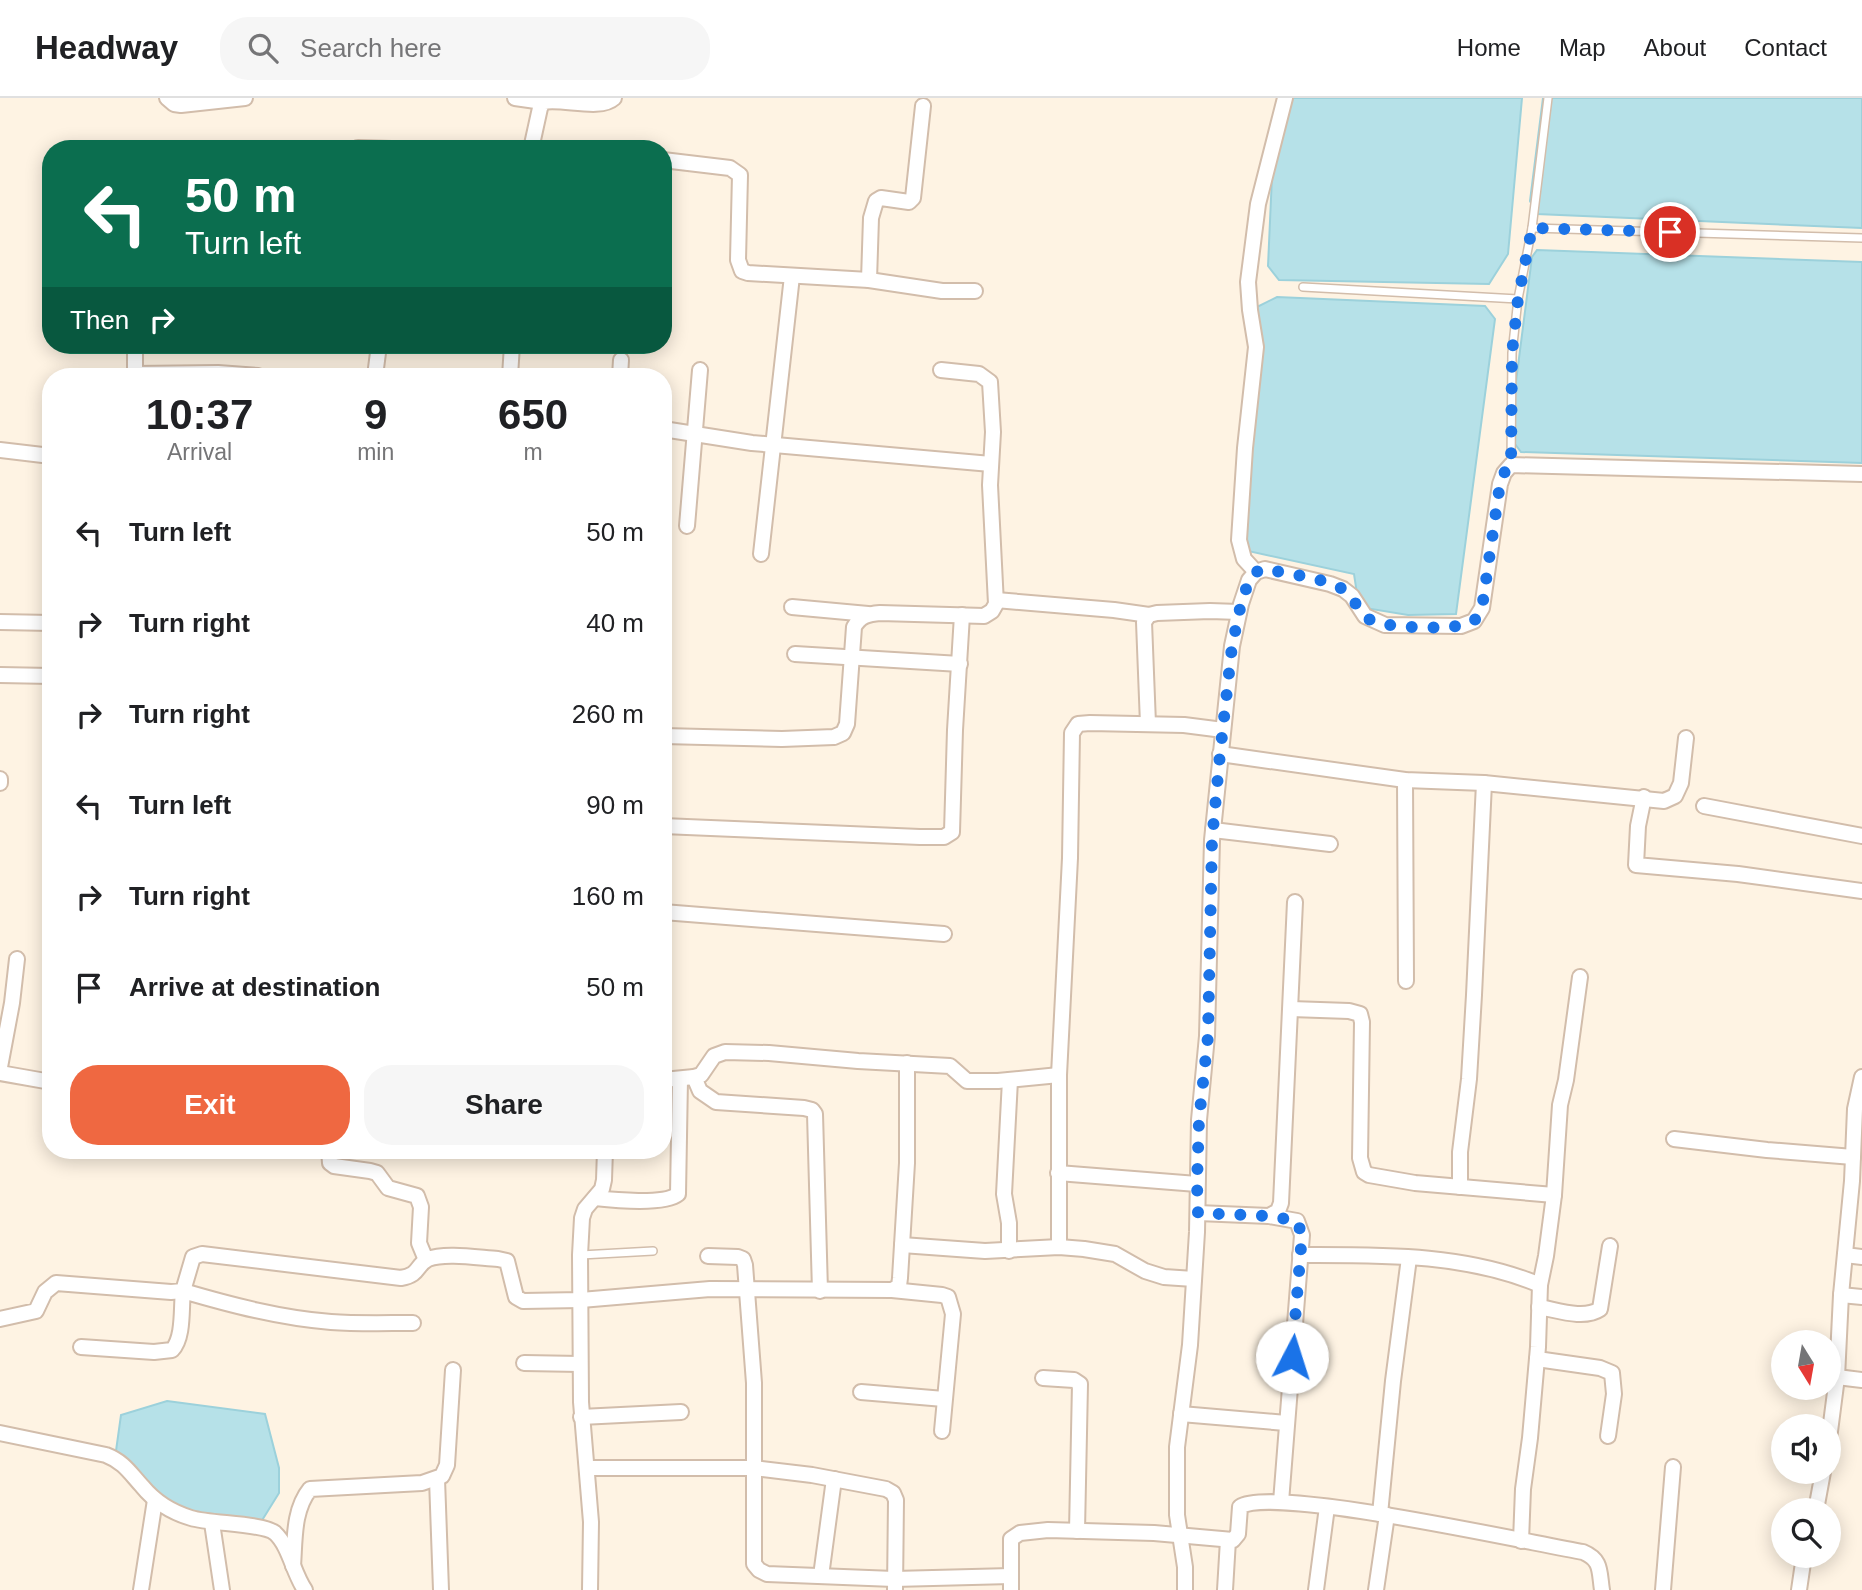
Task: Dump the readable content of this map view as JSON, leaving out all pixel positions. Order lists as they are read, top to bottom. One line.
{"north":"bottom","page":{"header":"Headway","search":"Search here","nav":["Home","Map","About","Contact"],"turn":["50 m","Turn left"],"then":"Then","eta":["10:37","Arrival","9","min","650","m"],"list":[{"name":"Turn left","value":"50 m"},{"name":"Turn right","value":"40 m"},{"name":"Turn right","value":"260 m"},{"name":"Turn left","value":"90 m"},{"name":"Turn right","value":"160 m"},{"name":"Arrive at destination","value":"50 m"}],"buttons":["Exit","Share"]}}
